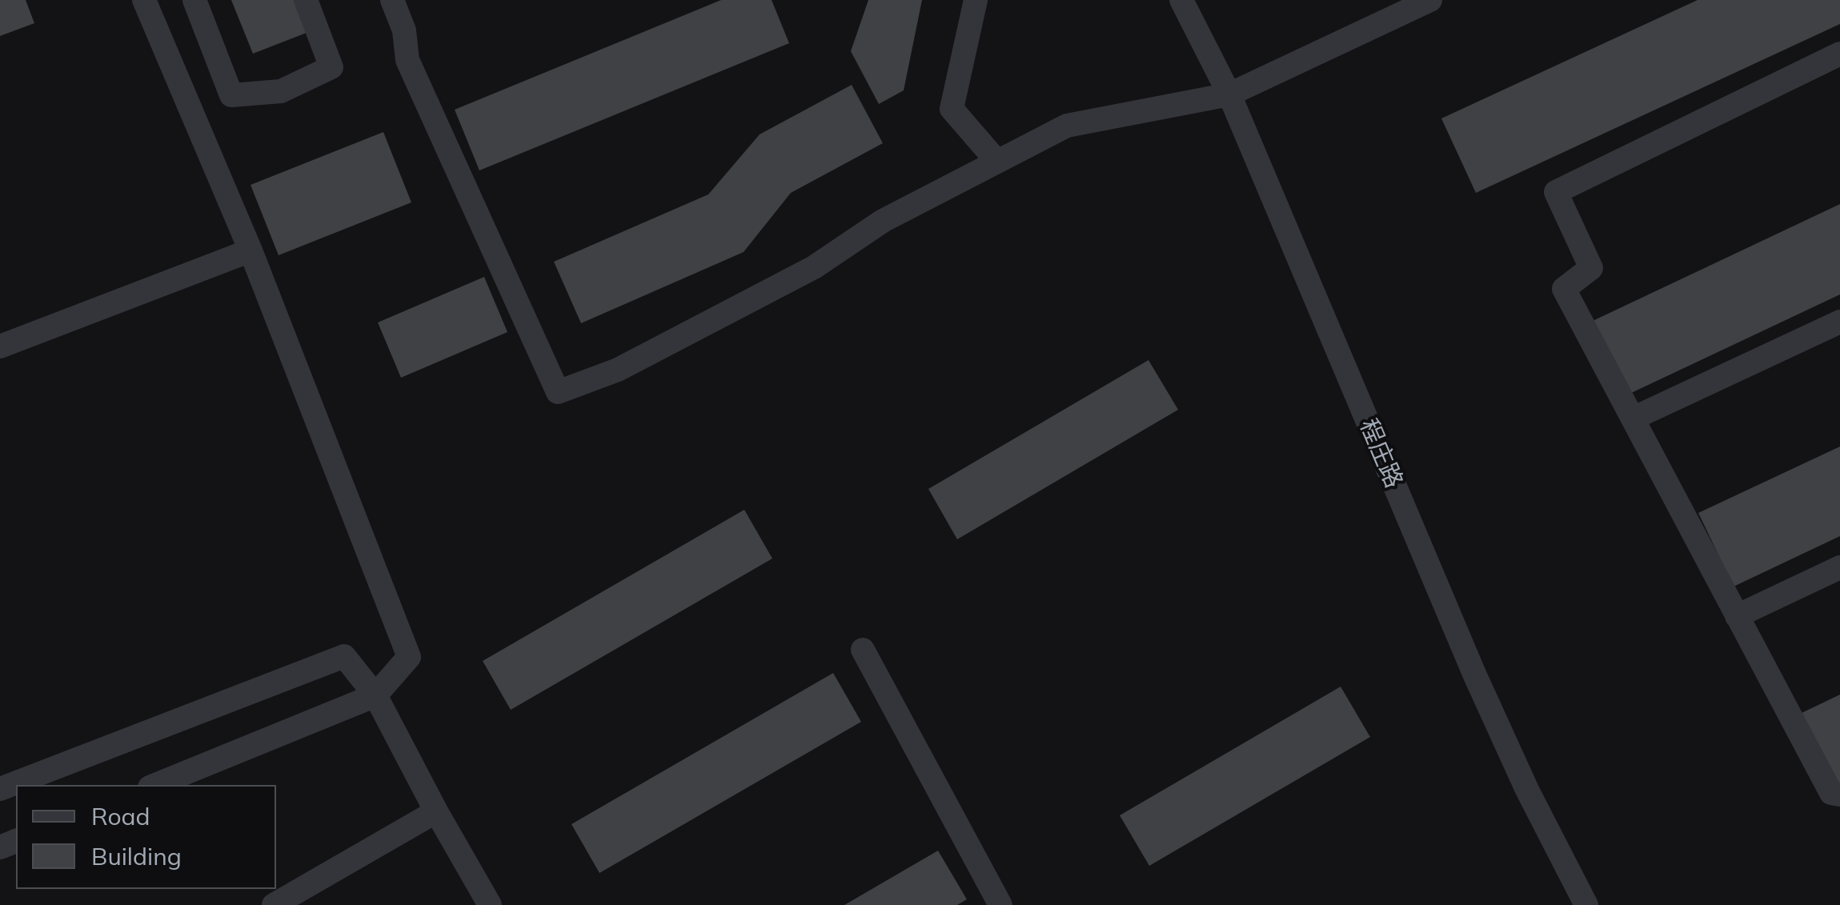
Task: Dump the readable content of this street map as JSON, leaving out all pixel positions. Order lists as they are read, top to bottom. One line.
{"streets":{"street":["程庄路"]},"legend":["Road","Building"]}
